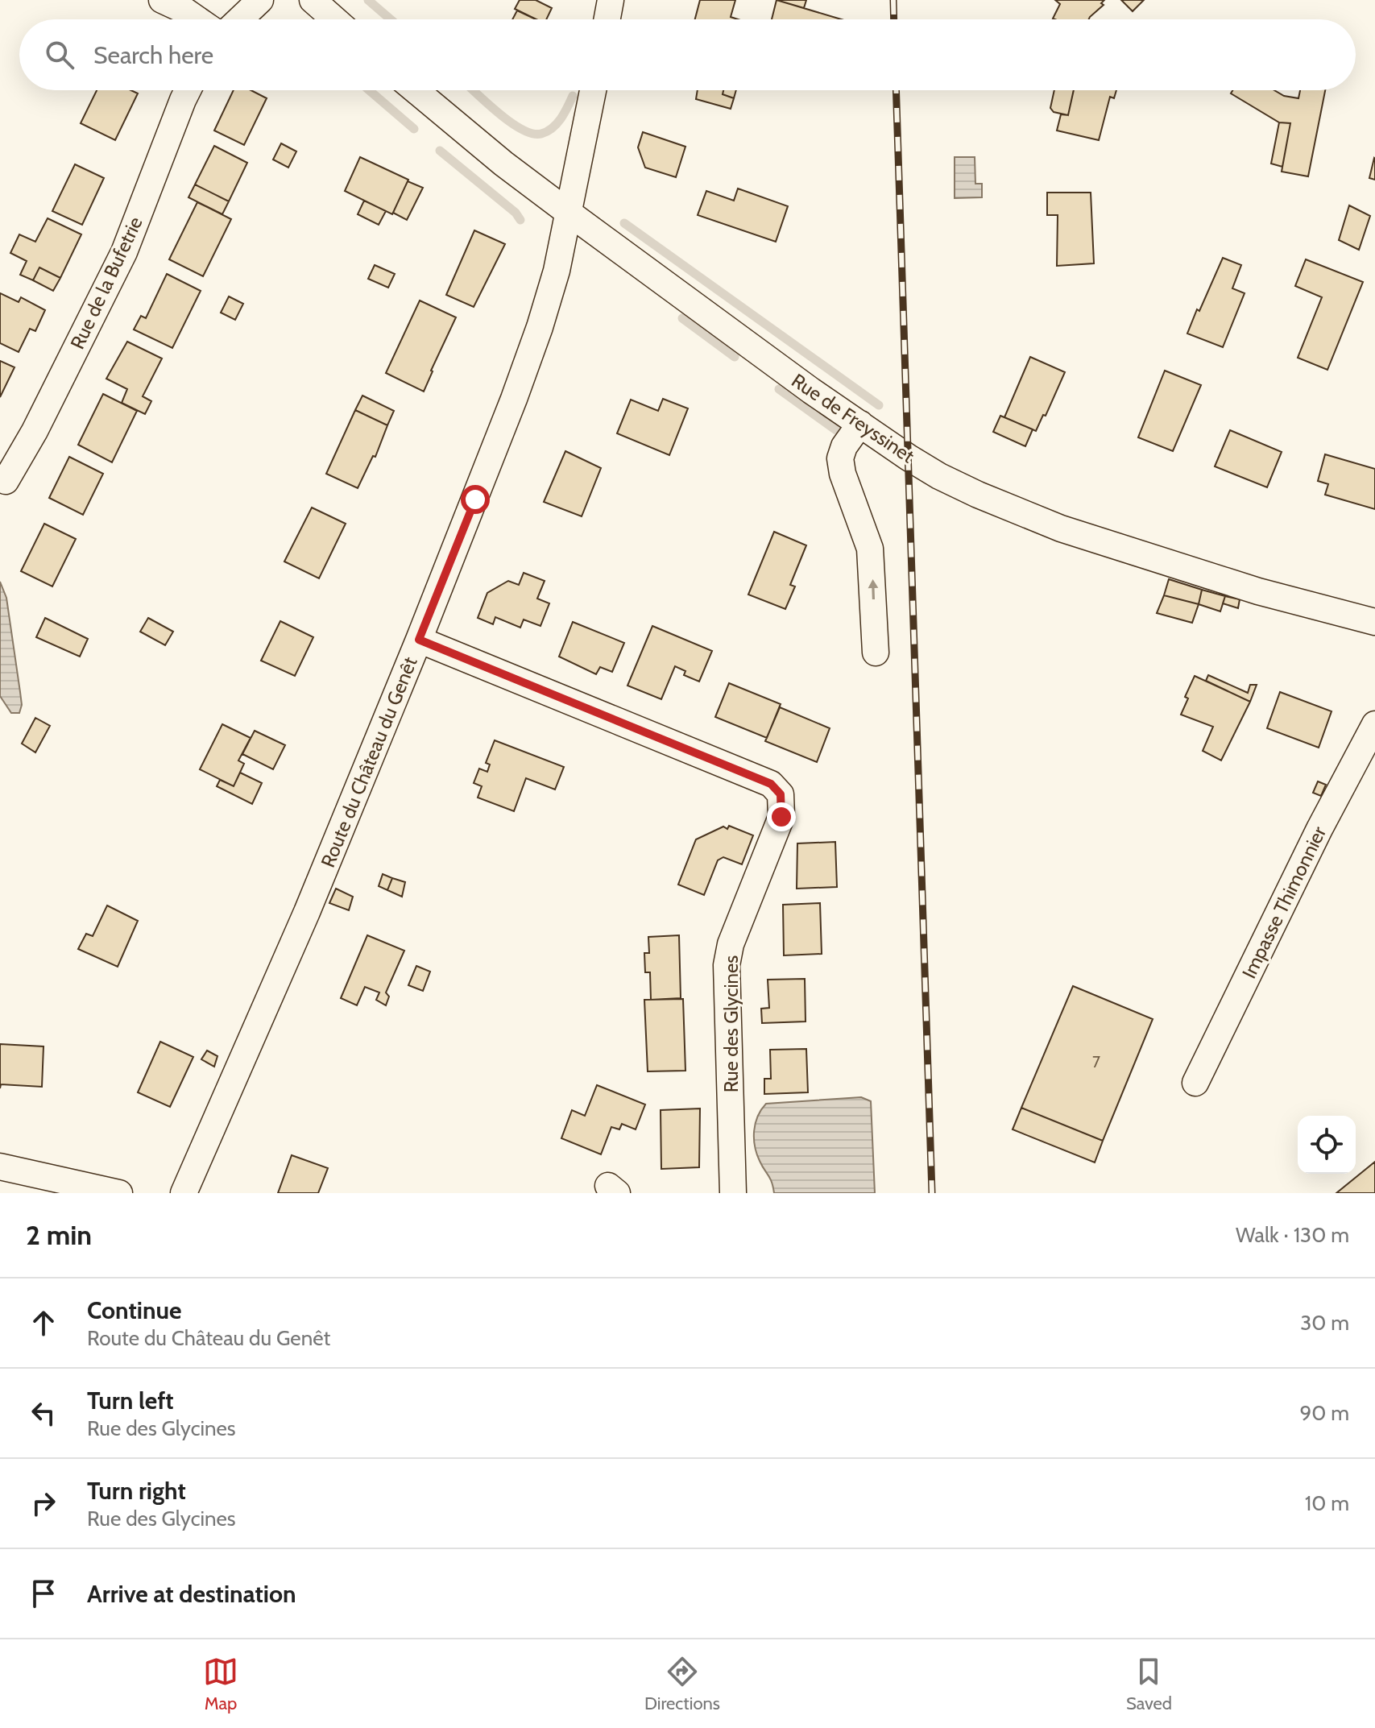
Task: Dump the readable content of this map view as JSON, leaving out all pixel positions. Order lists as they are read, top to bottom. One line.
{"streets":{"street":["Rue de la Bufetrie","Rue de Freyssinet","Route du Château du Genêt","Impasse Thimonnier","Rue des Glycines"]},"crossings":[["Rue de Freyssinet","Route du Château du Genêt"],["Route du Château du Genêt","Rue des Glycines"]],"house_numbers":["7"],"page":{"search":"Search here","heading":["2 min","Walk · 130 m"],"list":[["Continue","Route du Château du Genêt","30 m"],["Turn left","Rue des Glycines","90 m"],["Turn right","Rue des Glycines","10 m"],"Arrive at destination"],"nav":["Map","Directions","Saved"]}}
